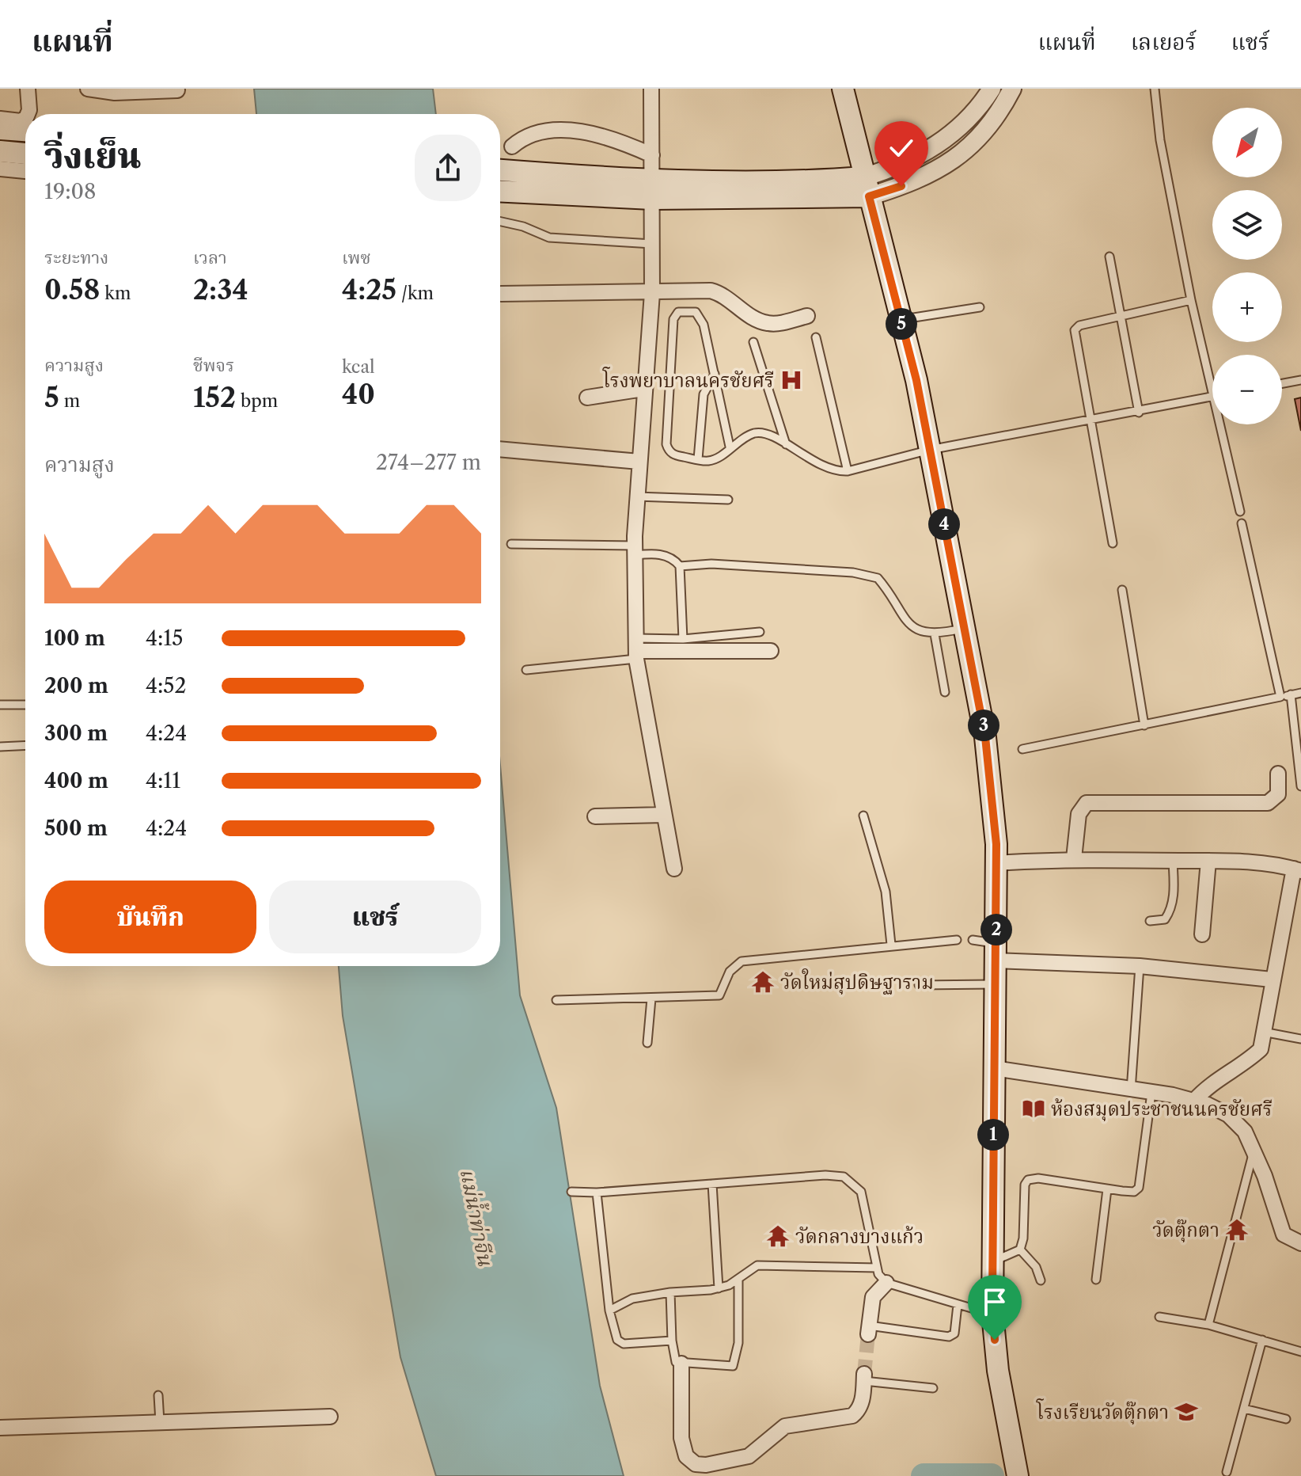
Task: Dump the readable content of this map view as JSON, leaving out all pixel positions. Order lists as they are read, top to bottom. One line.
{"water":["แม่น้ำท่าจีน"],"places":{"hospital":["โรงพยาบาลนครชัยศรี"],"temple":["วัดใหม่สุปดิษฐาราม","วัดตุ๊กตา","วัดกลางบางแก้ว"],"library":["ห้องสมุดประชาชนนครชัยศรี"],"school or university":["โรงเรียนวัดตุ๊กตา"]},"north":"bottom left","page":{"header":"แผนที่","nav":["แผนที่","เลเยอร์","แชร์"],"map_buttons":["+","−"],"heading":["วิ่งเย็น","19:08"],"stats":[["ระยะทาง","0.58 km"],["เวลา","2:34"],["เพซ","4:25 /km"],["ความสูง","5 m"],["ชีพจร","152 bpm"],["kcal","40"]],"pins":["5","4","3","2","1"],"chart":["ความสูง","274–277 m"],"list":[{"name":"100 m","note":"4:15"},{"name":"200 m","note":"4:52"},{"name":"300 m","note":"4:24"},{"name":"400 m","note":"4:11"},{"name":"500 m","note":"4:24"}],"buttons":["บันทึก","แชร์"]}}
